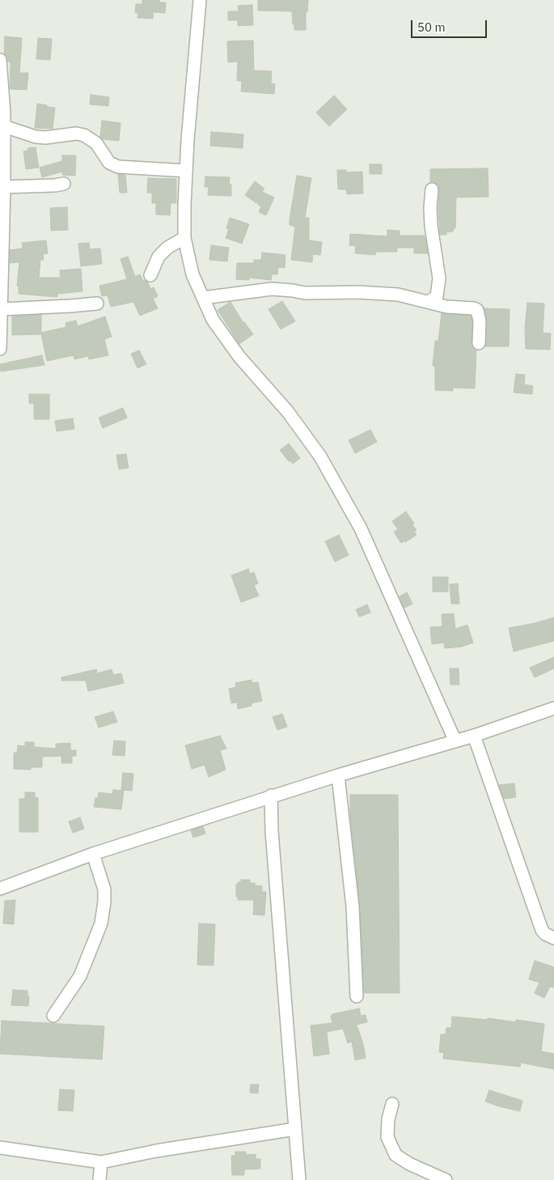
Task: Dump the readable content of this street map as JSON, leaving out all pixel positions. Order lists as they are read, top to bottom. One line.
{"scale_bar":"50 m"}
